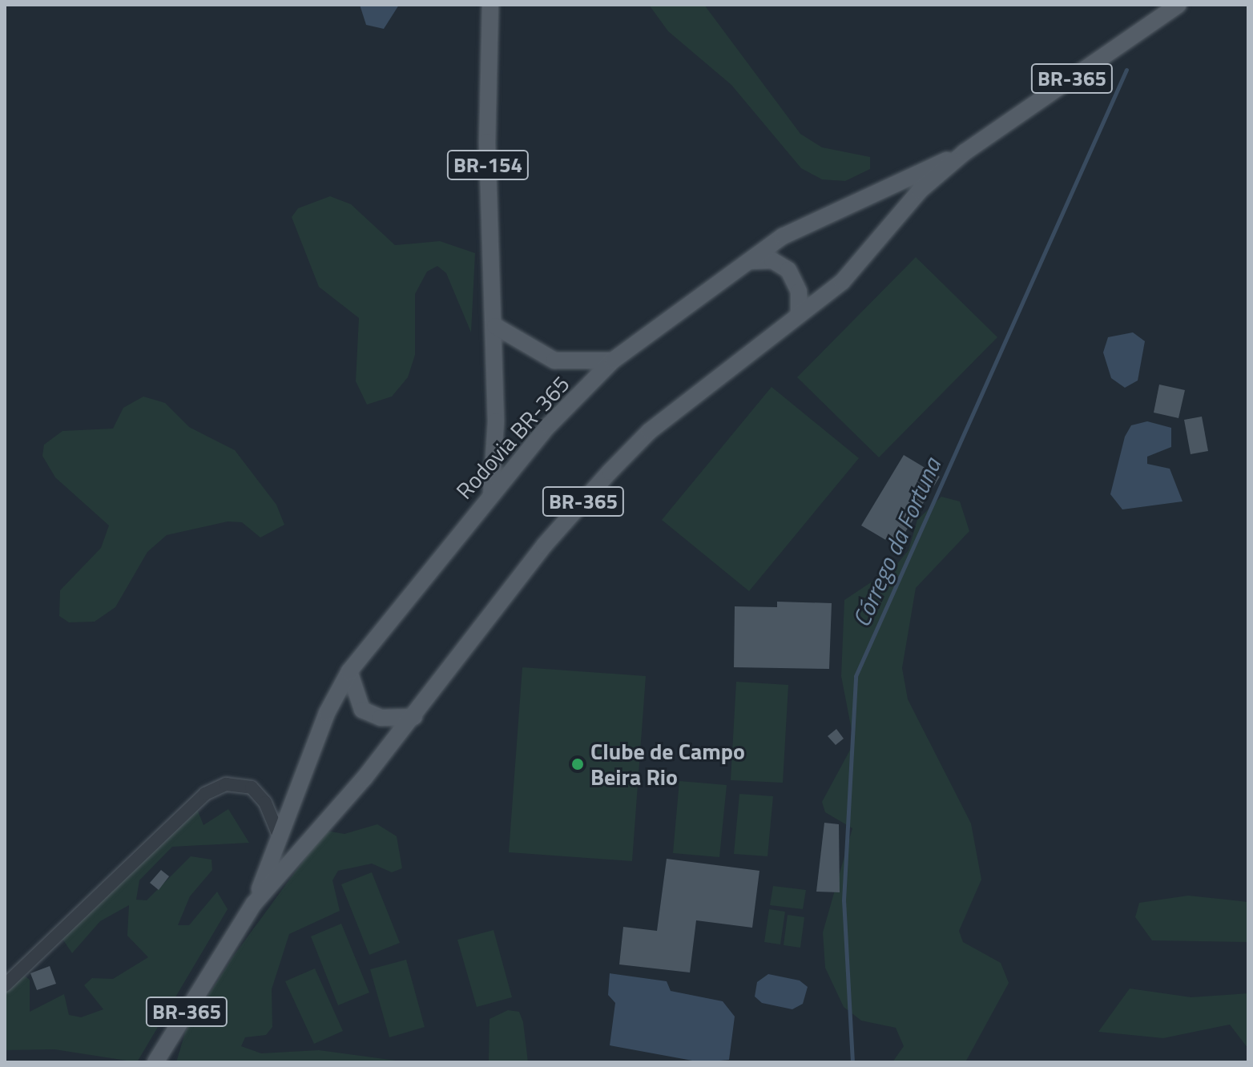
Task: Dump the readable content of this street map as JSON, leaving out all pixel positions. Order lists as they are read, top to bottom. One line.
{"streets":{"main road":["BR-365","BR-154","Rodovia BR-365"]},"crossings":[["BR-154","Rodovia BR-365"]],"water":["Córrego da Fortuna"],"places":["Clube de Campo Beira Rio"]}
